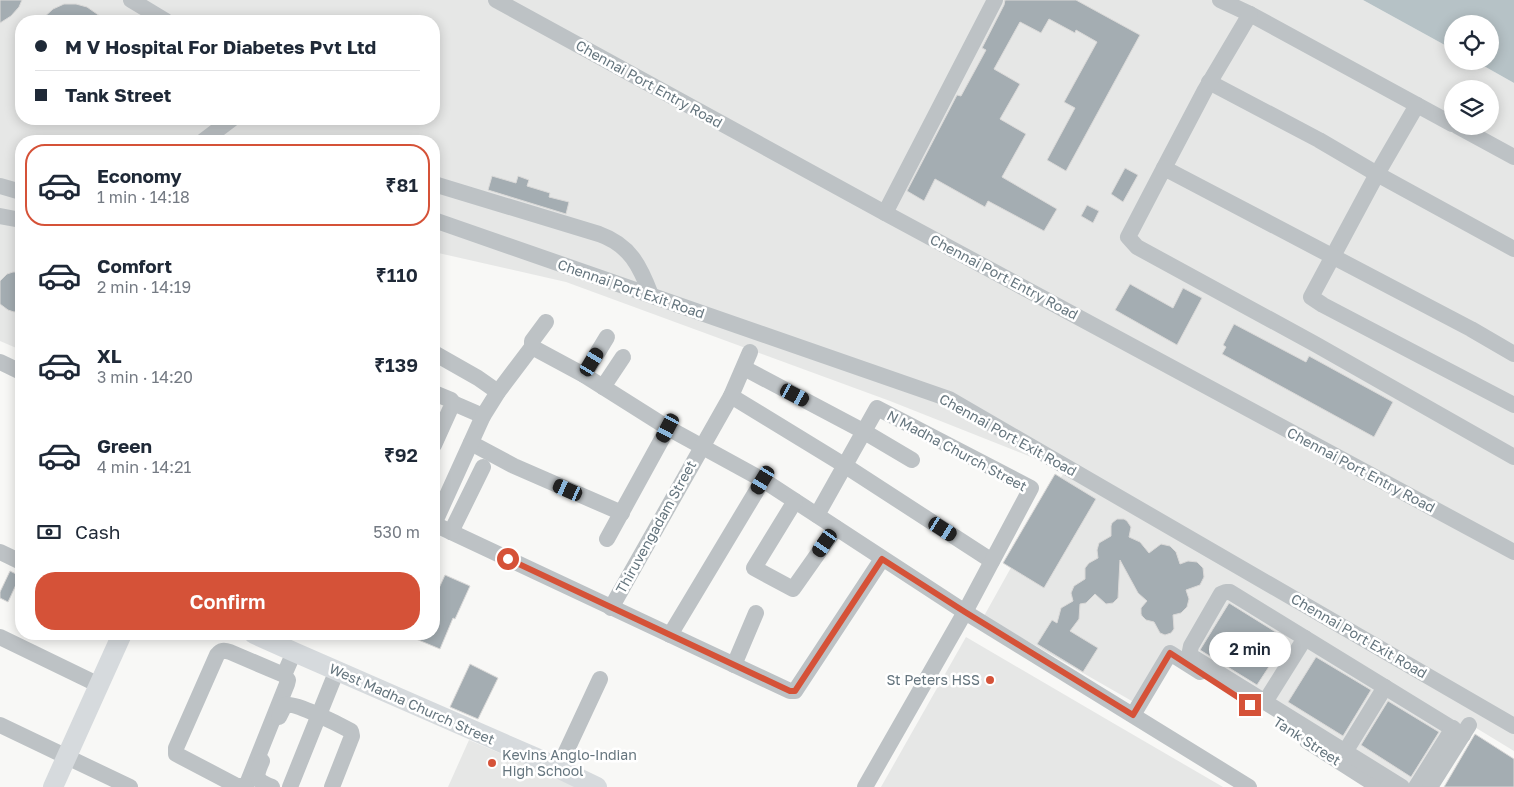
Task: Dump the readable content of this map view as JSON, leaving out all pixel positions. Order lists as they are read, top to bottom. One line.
{"streets":{"main road":["West Madha Church Street"],"street":["Chennai Port Entry Road","Chennai Port Exit Road","N Madha Church Street","Thiruvengadam Street","Tank Street"]},"places":["St Peters HSS","Kevins Anglo-Indian High School"],"page":{"banner":["M V Hospital For Diabetes Pvt Ltd","Tank Street"],"list":[{"name":"Economy","note":"1 min · 14:18","value":"₹81"},{"name":"Comfort","note":"2 min · 14:19","value":"₹110"},{"name":"XL","note":"3 min · 14:20","value":"₹139"},{"name":"Green","note":"4 min · 14:21","value":"₹92"}],"pay":["Cash","530 m"],"buttons":"Confirm","bubble":"2 min"}}
